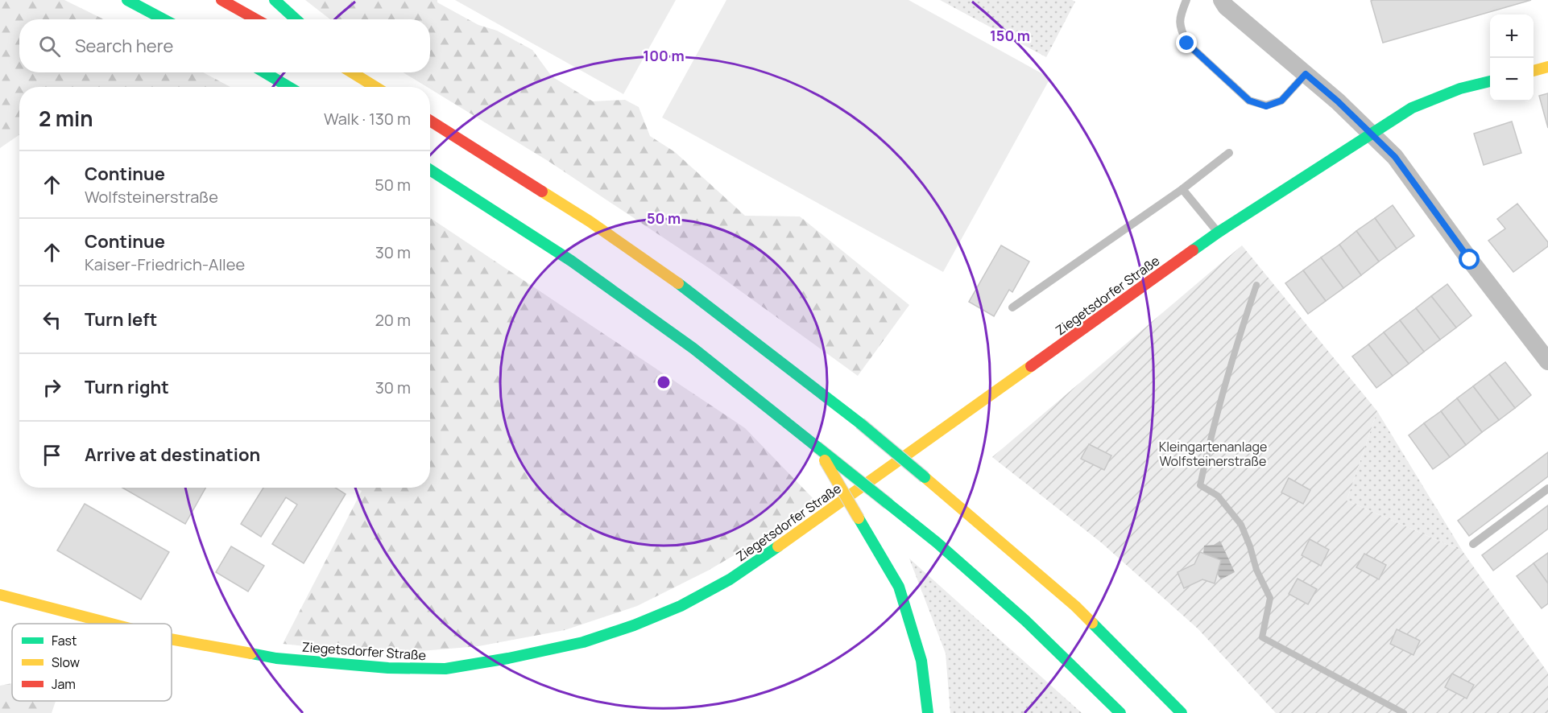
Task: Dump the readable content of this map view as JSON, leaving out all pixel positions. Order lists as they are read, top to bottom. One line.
{"streets":{"main road":["Ziegetsdorfer Straße"]},"parks":["Kleingartenanlage Wolfsteinerstraße"],"legend":["Fast","Slow","Jam"],"page":{"map_buttons":["+","−"],"search":"Search here","heading":["2 min","Walk · 130 m"],"list":[["Continue","Wolfsteinerstraße","50 m"],["Continue","Kaiser-Friedrich-Allee","30 m"],["Turn left","20 m"],["Turn right","30 m"],"Arrive at destination"]},"rings":["150 m","100 m","50 m"]}
